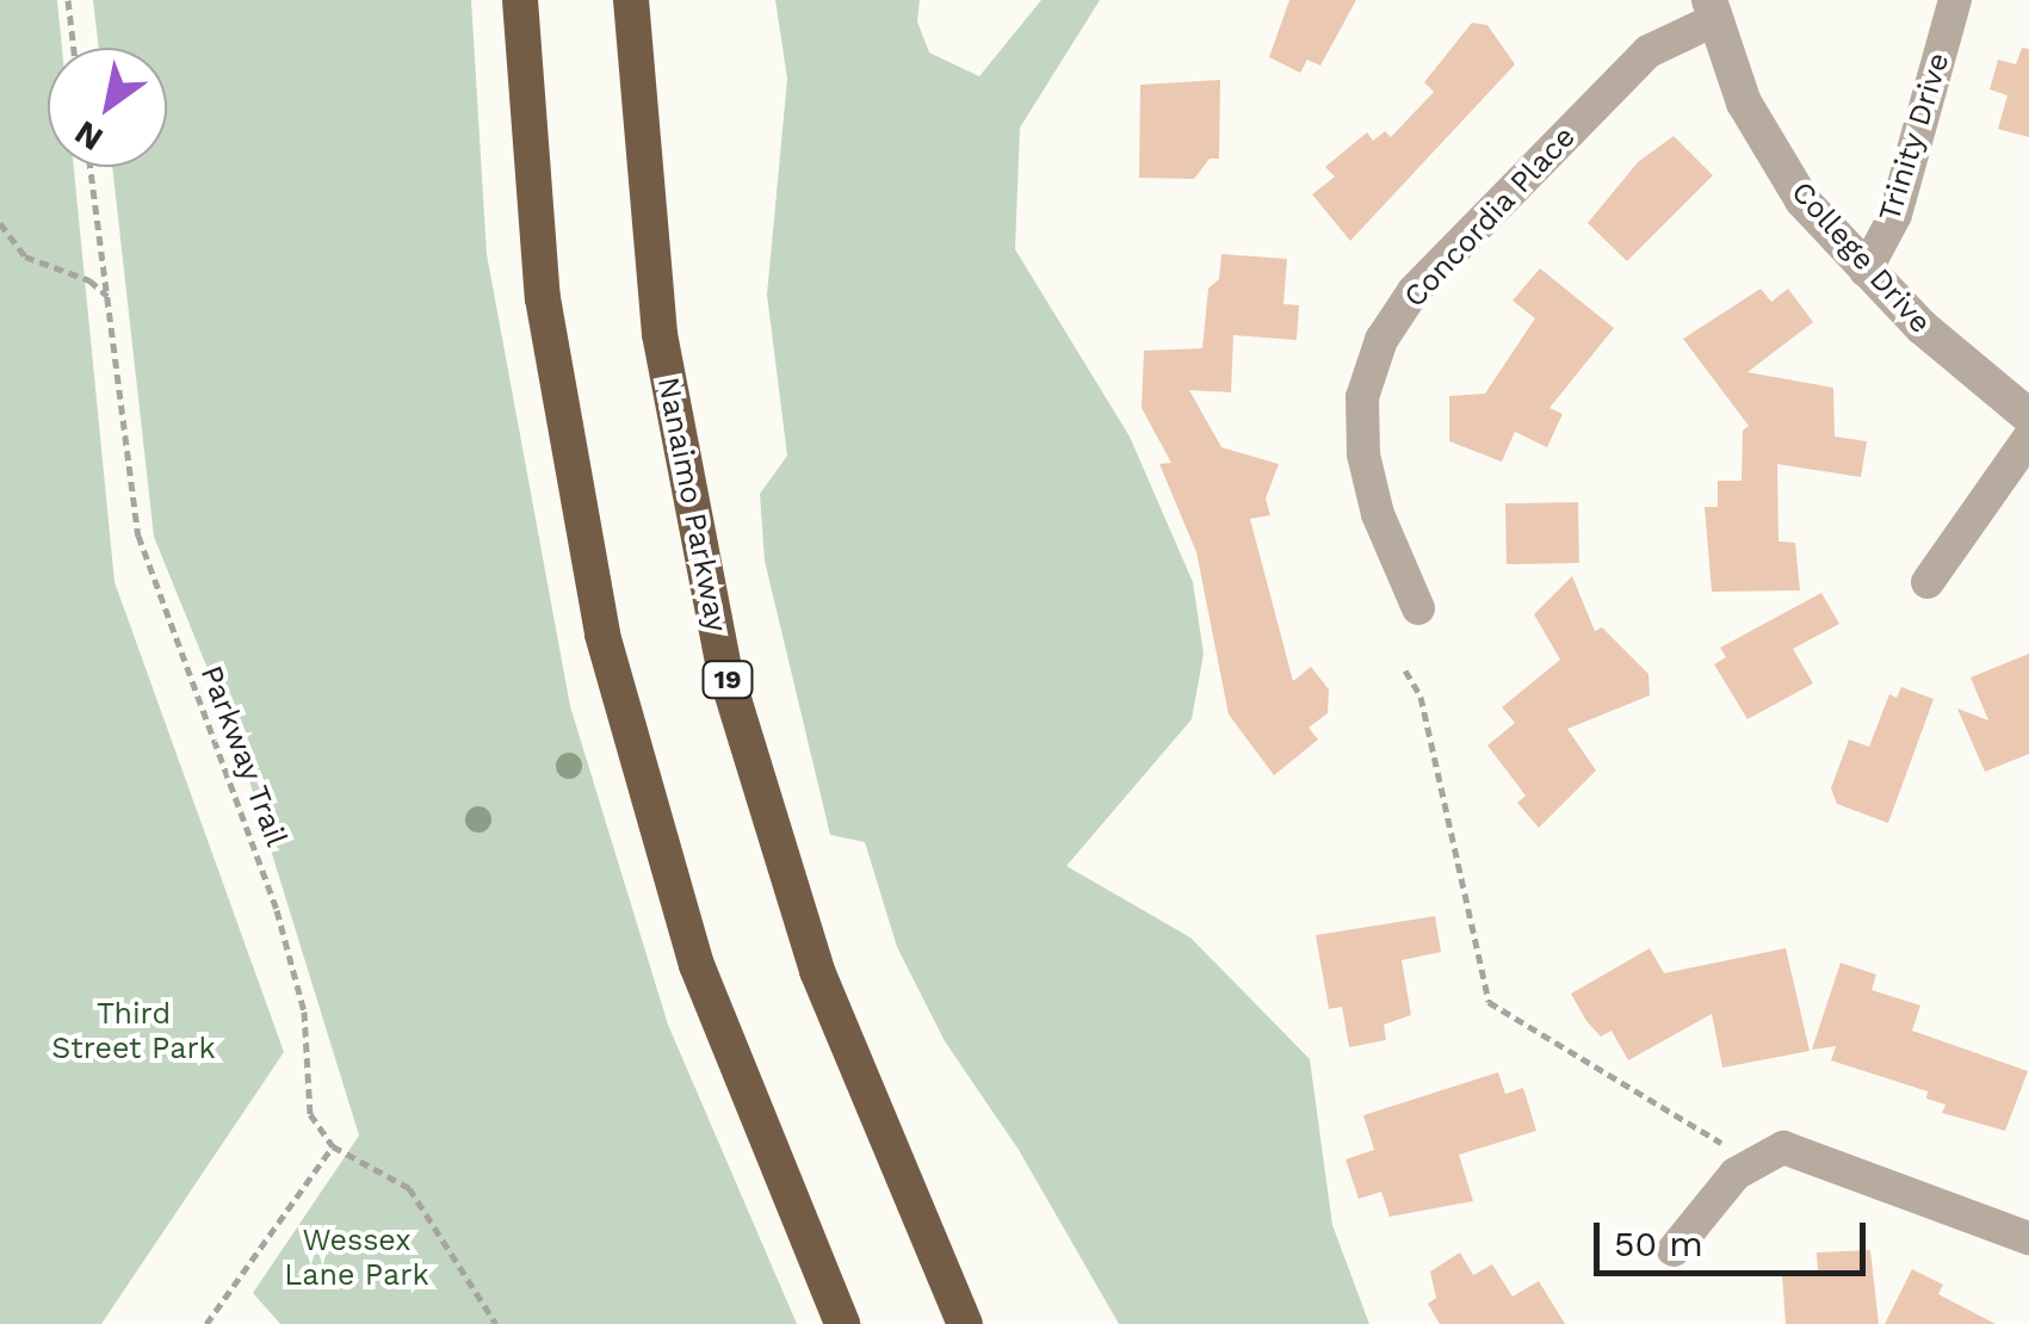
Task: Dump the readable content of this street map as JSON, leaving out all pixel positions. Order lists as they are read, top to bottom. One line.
{"streets":{"highway":["Nanaimo Parkway","19"],"street":["Trinity Drive","Concordia Place","College Drive"],"path":["Parkway Trail"]},"crossings":[["Trinity Drive","College Drive"],["Concordia Place","College Drive"]],"parks":["Third Street Park","Wessex Lane Park"],"scale_bar":"50 m","north":"bottom left"}
